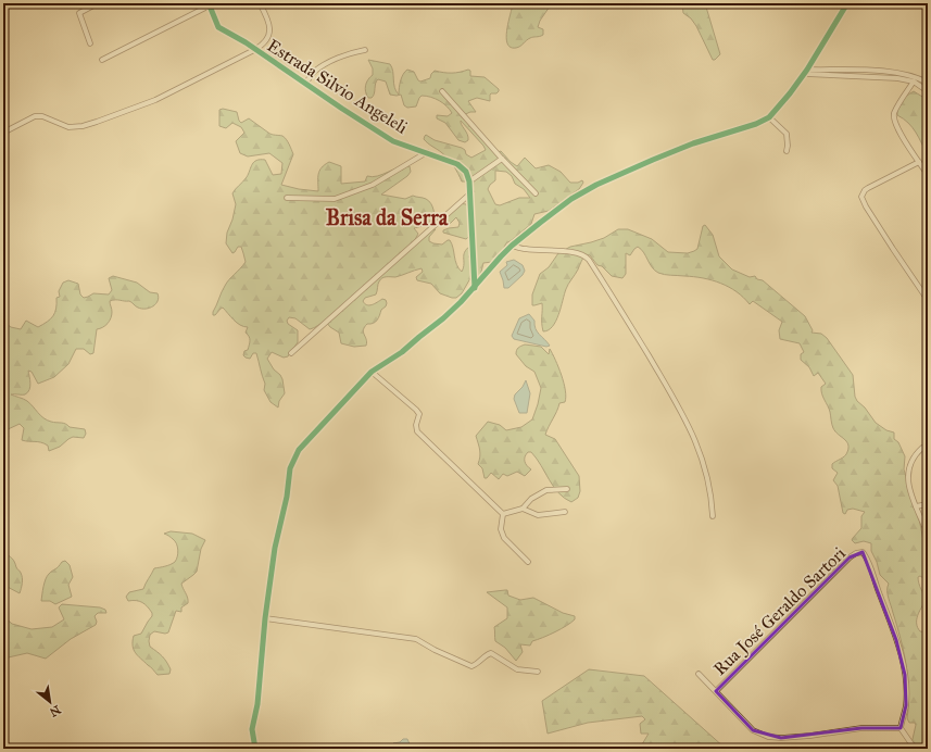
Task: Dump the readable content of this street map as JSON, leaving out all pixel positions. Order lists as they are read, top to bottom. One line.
{"streets":{"street":["Estrada Silvio Angeleli","Rua José Geraldo Sartori"]},"districts":["Brisa da Serra"],"north":"bottom right"}
